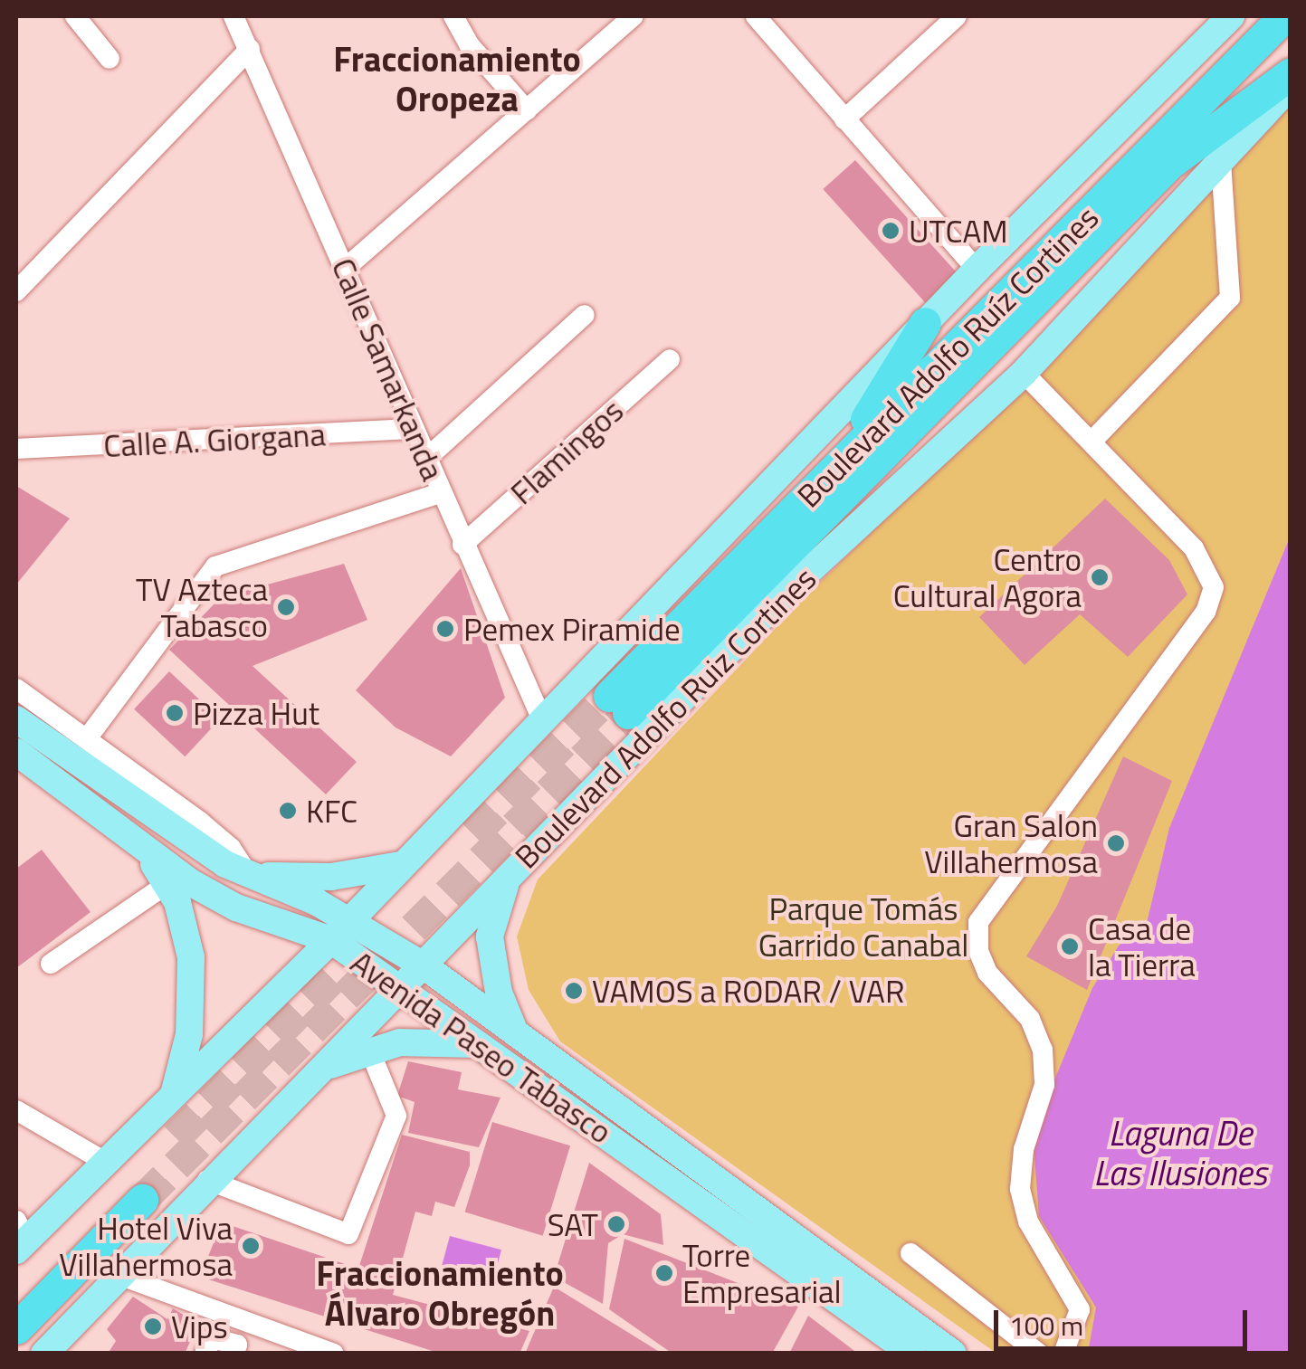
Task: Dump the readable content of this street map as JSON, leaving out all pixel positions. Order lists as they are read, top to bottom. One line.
{"streets":{"highway":["Boulevard Adolfo Ruíz Cortines"],"main road":["Boulevard Adolfo Ruiz Cortines","Avenida Paseo Tabasco"],"street":["Calle Samarkanda","Calle A. Giorgana","Flamingos"]},"crossings":[["Calle Samarkanda","Calle A. Giorgana"],["Calle Samarkanda","Flamingos"],["Boulevard Adolfo Ruiz Cortines","Avenida Paseo Tabasco"]],"districts":["Fraccionamiento Oropeza","Fraccionamiento Álvaro Obregón"],"water":["Laguna De Las Ilusiones"],"parks":["Parque Tomás Garrido Canabal"],"places":["UTCAM","Centro Cultural Agora","TV Azteca Tabasco","Pemex Piramide","Pizza Hut","KFC","Gran Salon Villahermosa","Casa de la Tierra","VAMOS a RODAR / VAR","SAT","Hotel Viva Villahermosa","Torre Empresarial","Vips"],"scale_bar":"100 m"}
